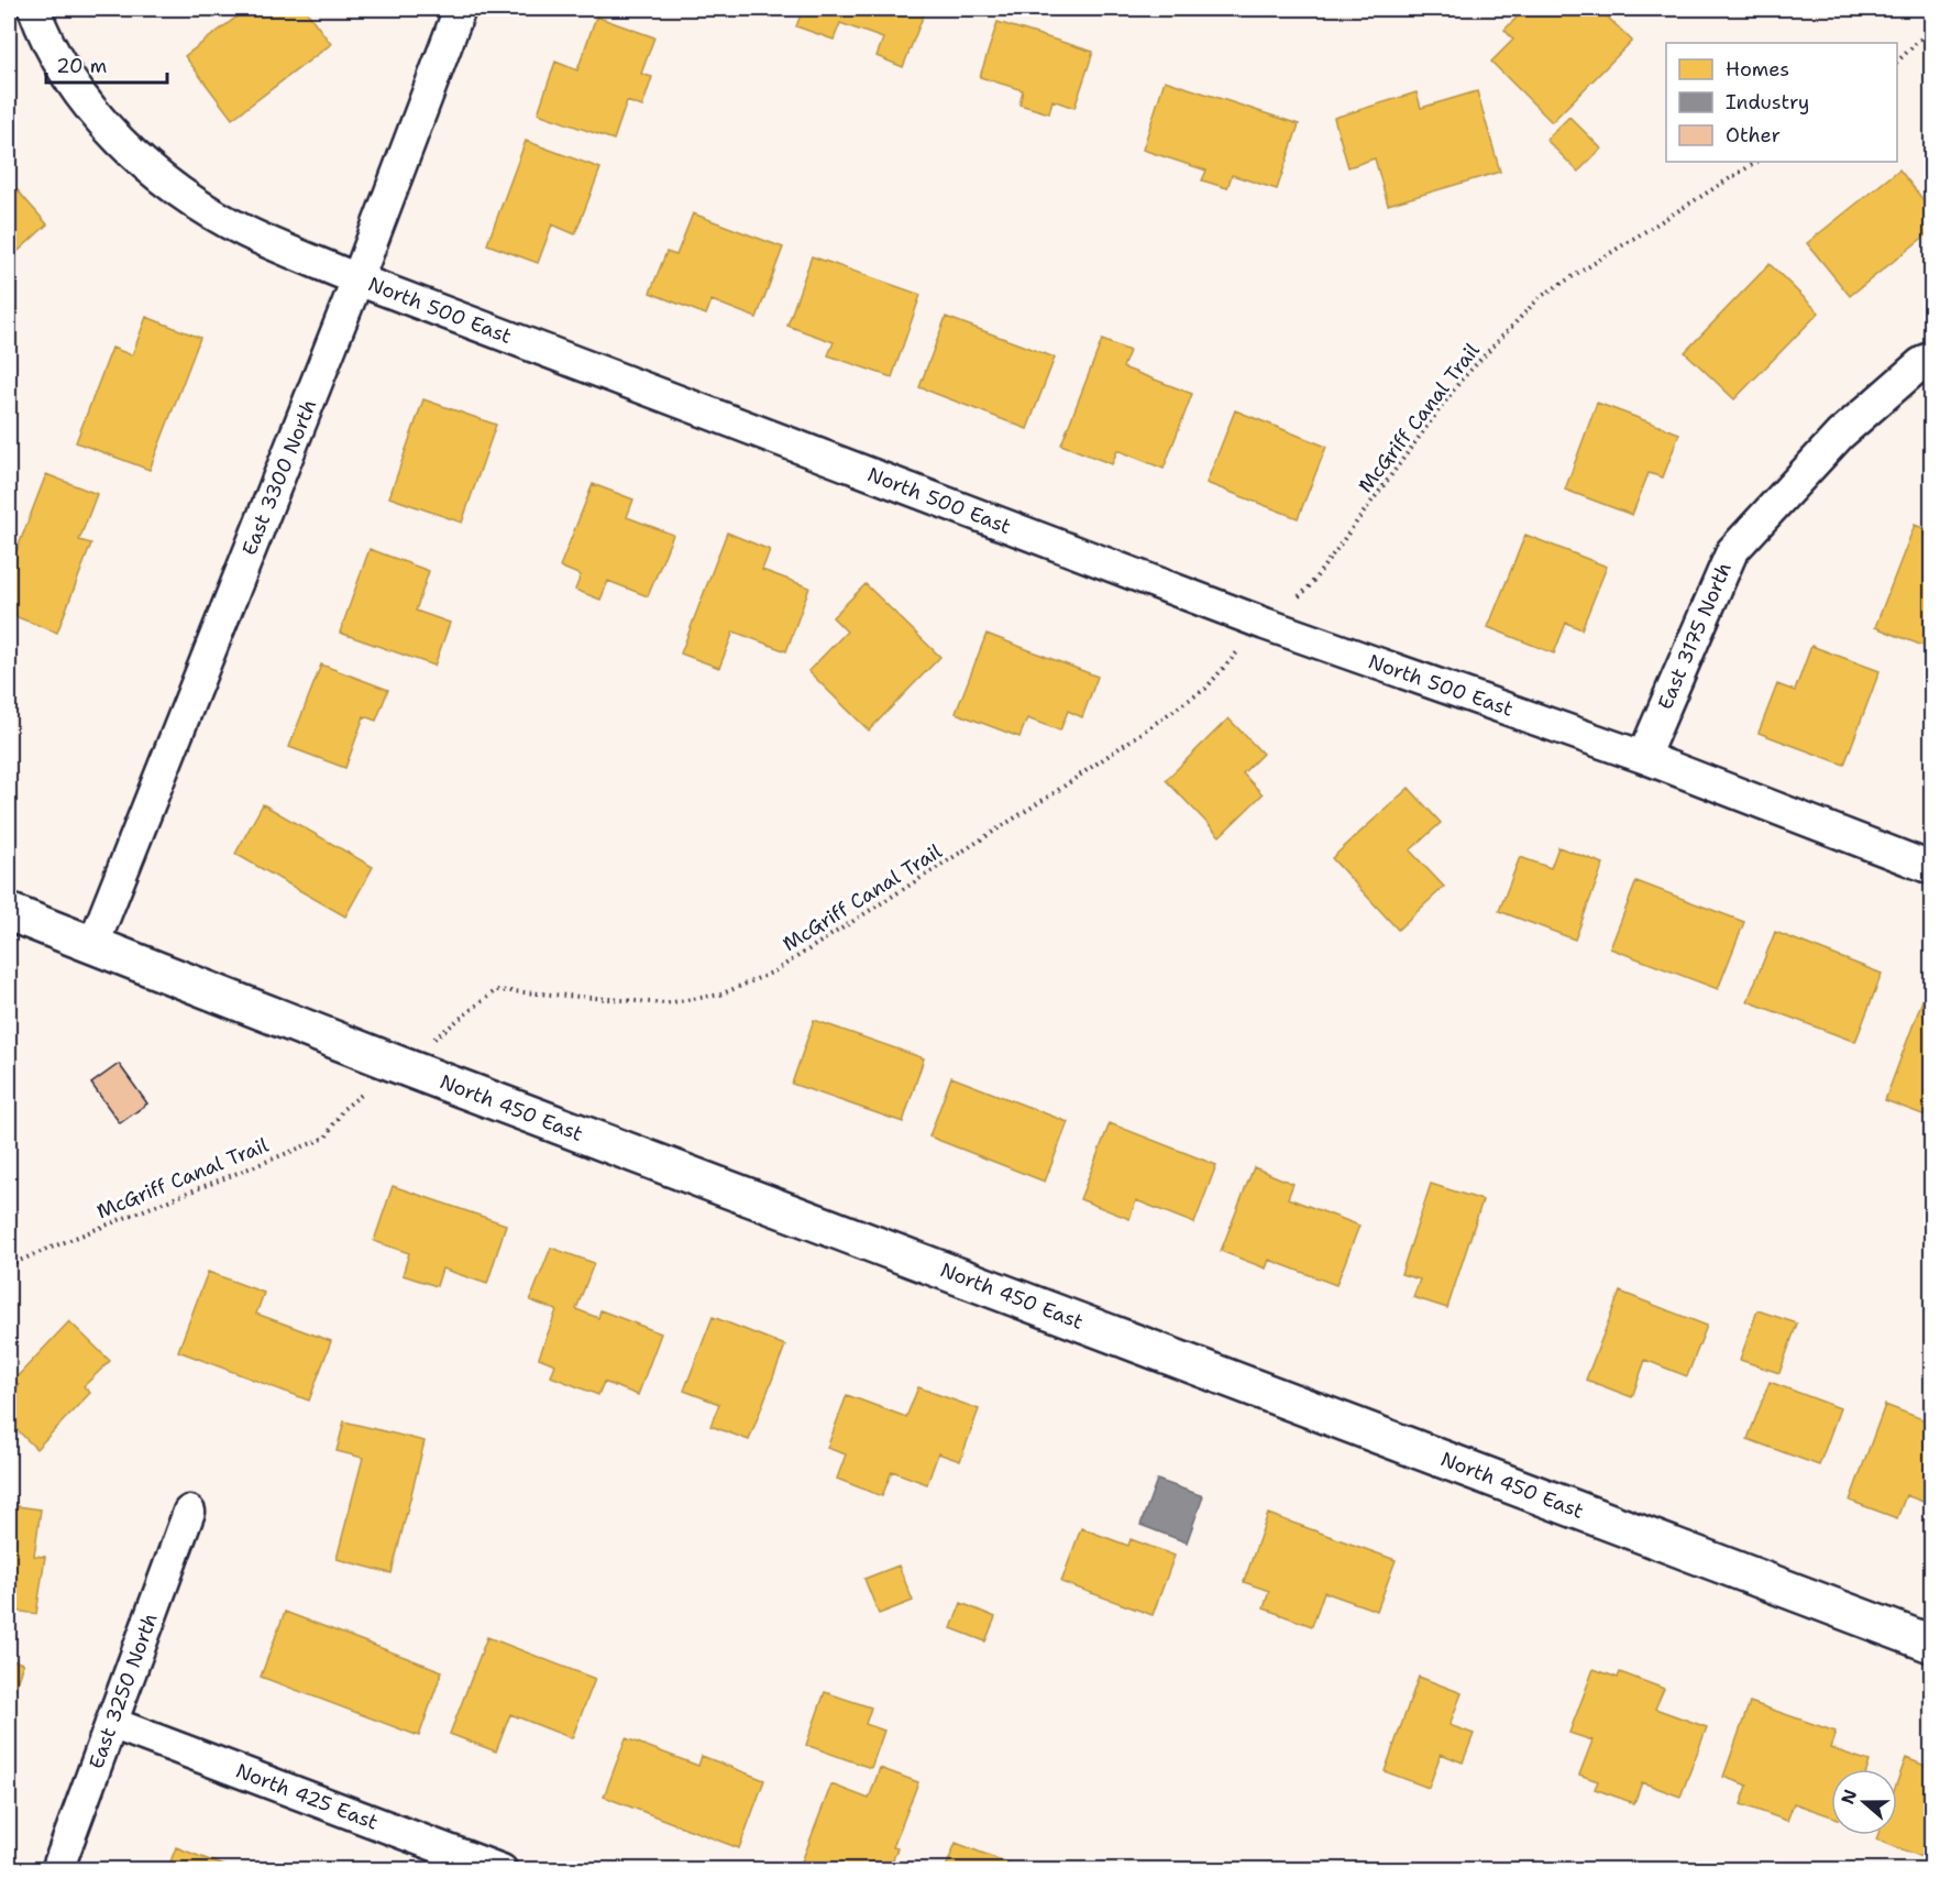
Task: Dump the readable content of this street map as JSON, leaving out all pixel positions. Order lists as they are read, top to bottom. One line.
{"streets":{"street":["North 500 East","East 3300 North","East 3175 North","North 450 East","East 3250 North","North 425 East"],"path":["McGriff Canal Trail"]},"crossings":[["North 500 East","East 3300 North"],["North 500 East","East 3175 North"],["East 3300 North","North 450 East"],["East 3250 North","North 425 East"]],"legend":["Homes","Industry","Other"],"scale_bar":"20 m","north":"left"}
